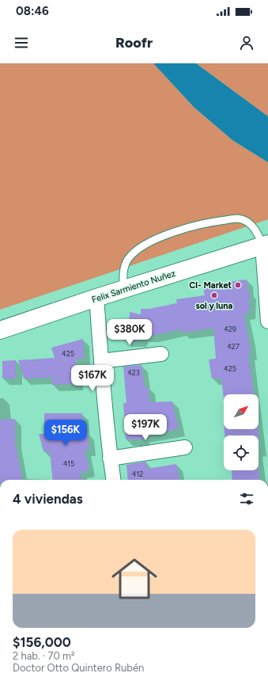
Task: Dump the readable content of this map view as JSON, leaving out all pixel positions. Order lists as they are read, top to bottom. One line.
{"streets":{"street":["Felix Sarmiento Nuñez"]},"places":["CI- Market","sol y luna"],"house_numbers":["429","427","425","425","423","415","412"],"north":"top right","page":{"status":"08:46","header":"Roofr","price":["$380K","$167K","$197K","$156K"],"heading":"4 viviendas","list":[{"name":"$156,000","note":"2 hab. · 70 m² · Doctor Otto Quintero Rubén"}]}}
